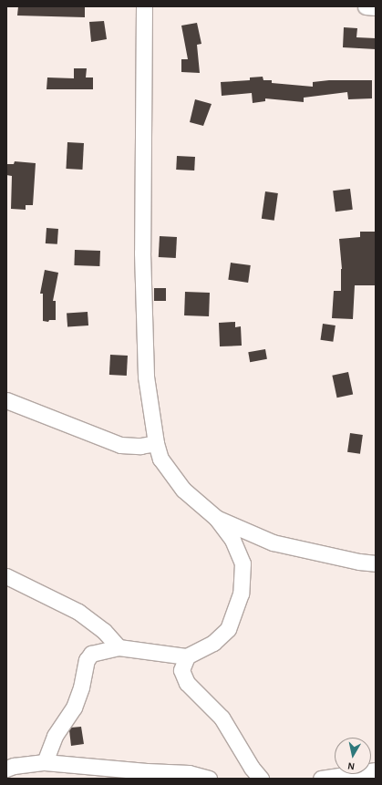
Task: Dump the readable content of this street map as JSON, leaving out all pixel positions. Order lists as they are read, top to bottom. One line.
{"north":"bottom"}
